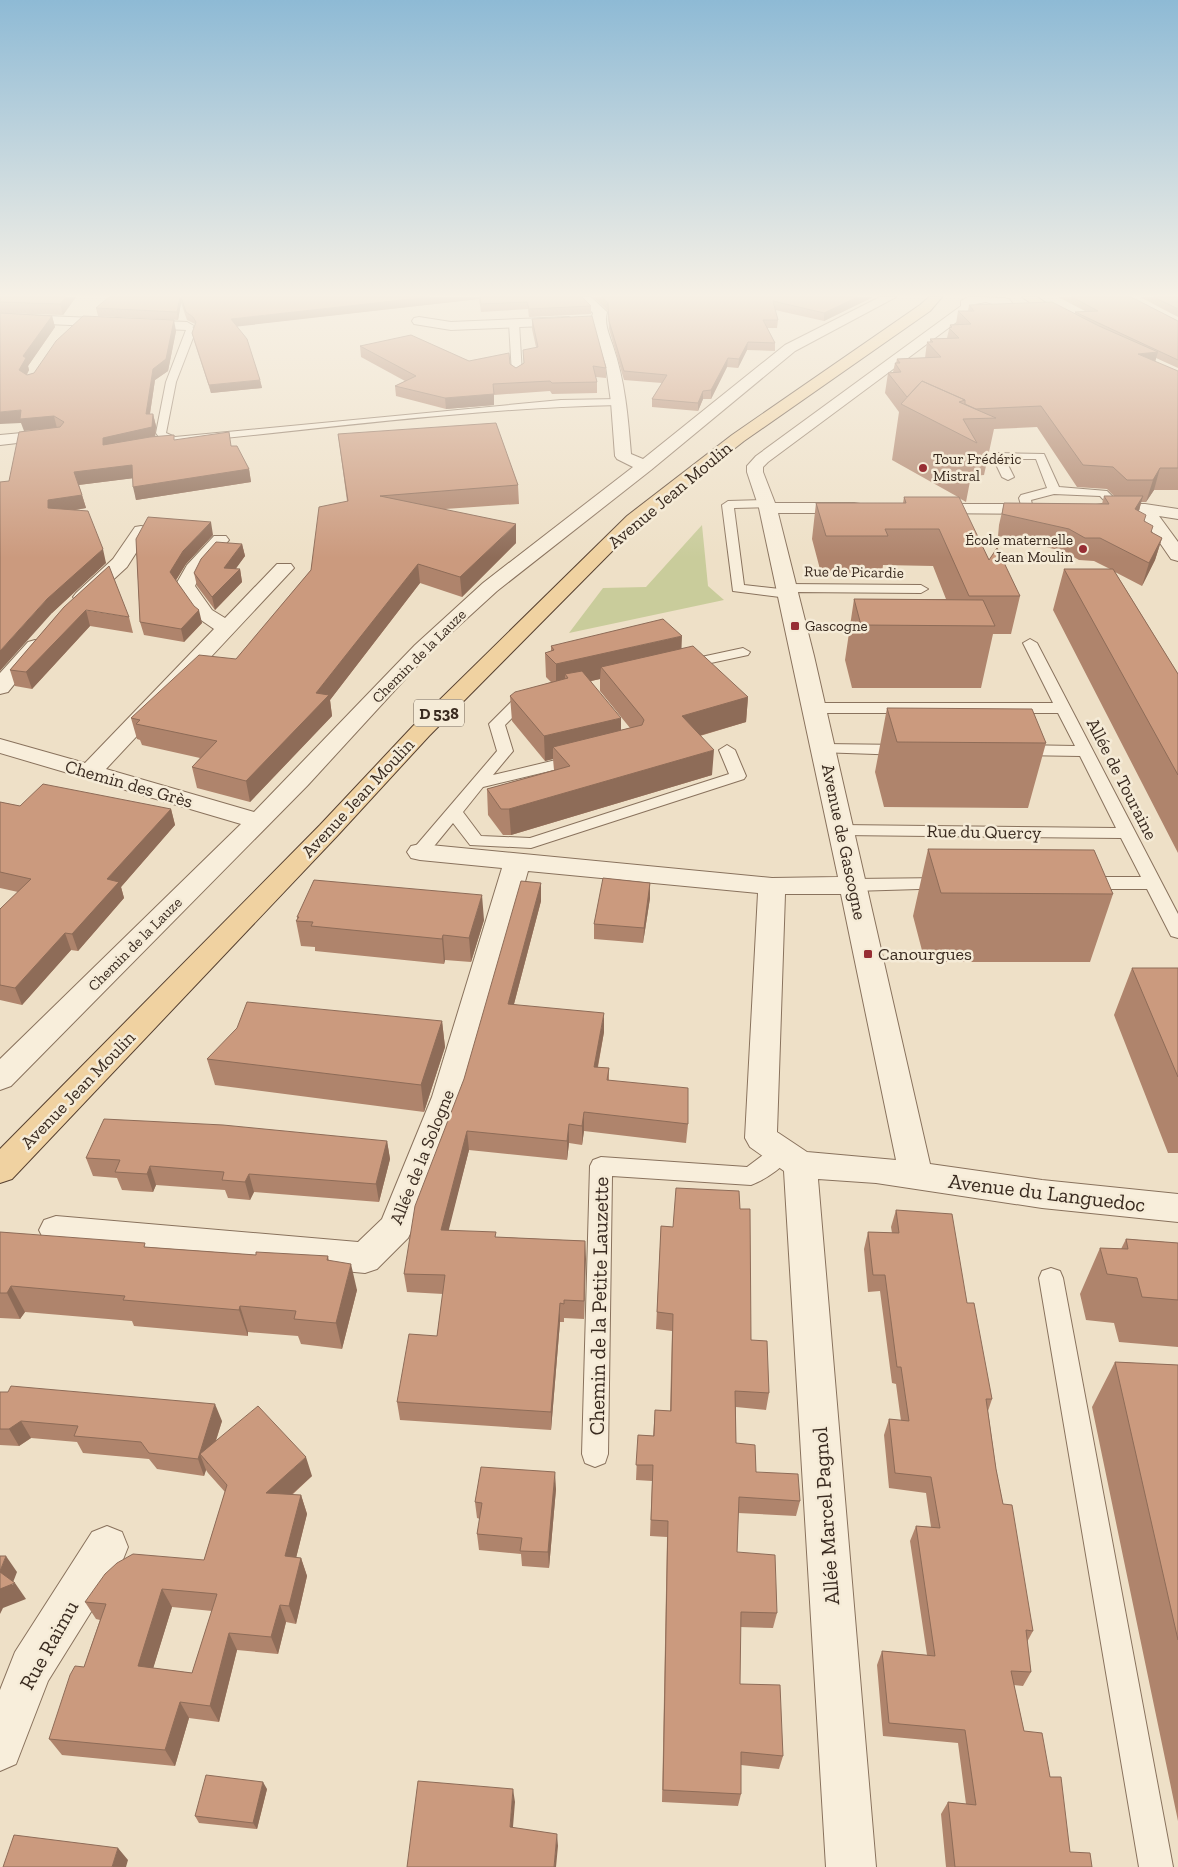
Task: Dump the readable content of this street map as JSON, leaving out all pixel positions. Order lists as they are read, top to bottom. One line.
{"streets":{"main road":["Avenue Jean Moulin","D 538"],"street":["Chemin de la Lauze","Chemin des Grès","Avenue de Gascogne","Allée de la Sologne","Avenue du Languedoc","Allée Marcel Pagnol","Rue Raimu"],"lane":["Rue de Picardie","Allée de Touraine","Rue du Quercy","Chemin de la Petite Lauzette"]},"crossings":[["Rue de Picardie","Avenue de Gascogne"],["Chemin de la Lauze","Chemin des Grès"],["Allée de Touraine","Rue du Quercy"],["Rue du Quercy","Avenue de Gascogne"],["Avenue de Gascogne","Avenue du Languedoc"],["Avenue du Languedoc","Chemin de la Petite Lauzette"],["Avenue du Languedoc","Allée Marcel Pagnol"],["Chemin de la Petite Lauzette","Allée Marcel Pagnol"]],"places":{"other":["Tour Frédéric Mistral","École maternelle Jean Moulin"],"transit":["Gascogne","Canourgues"]}}
